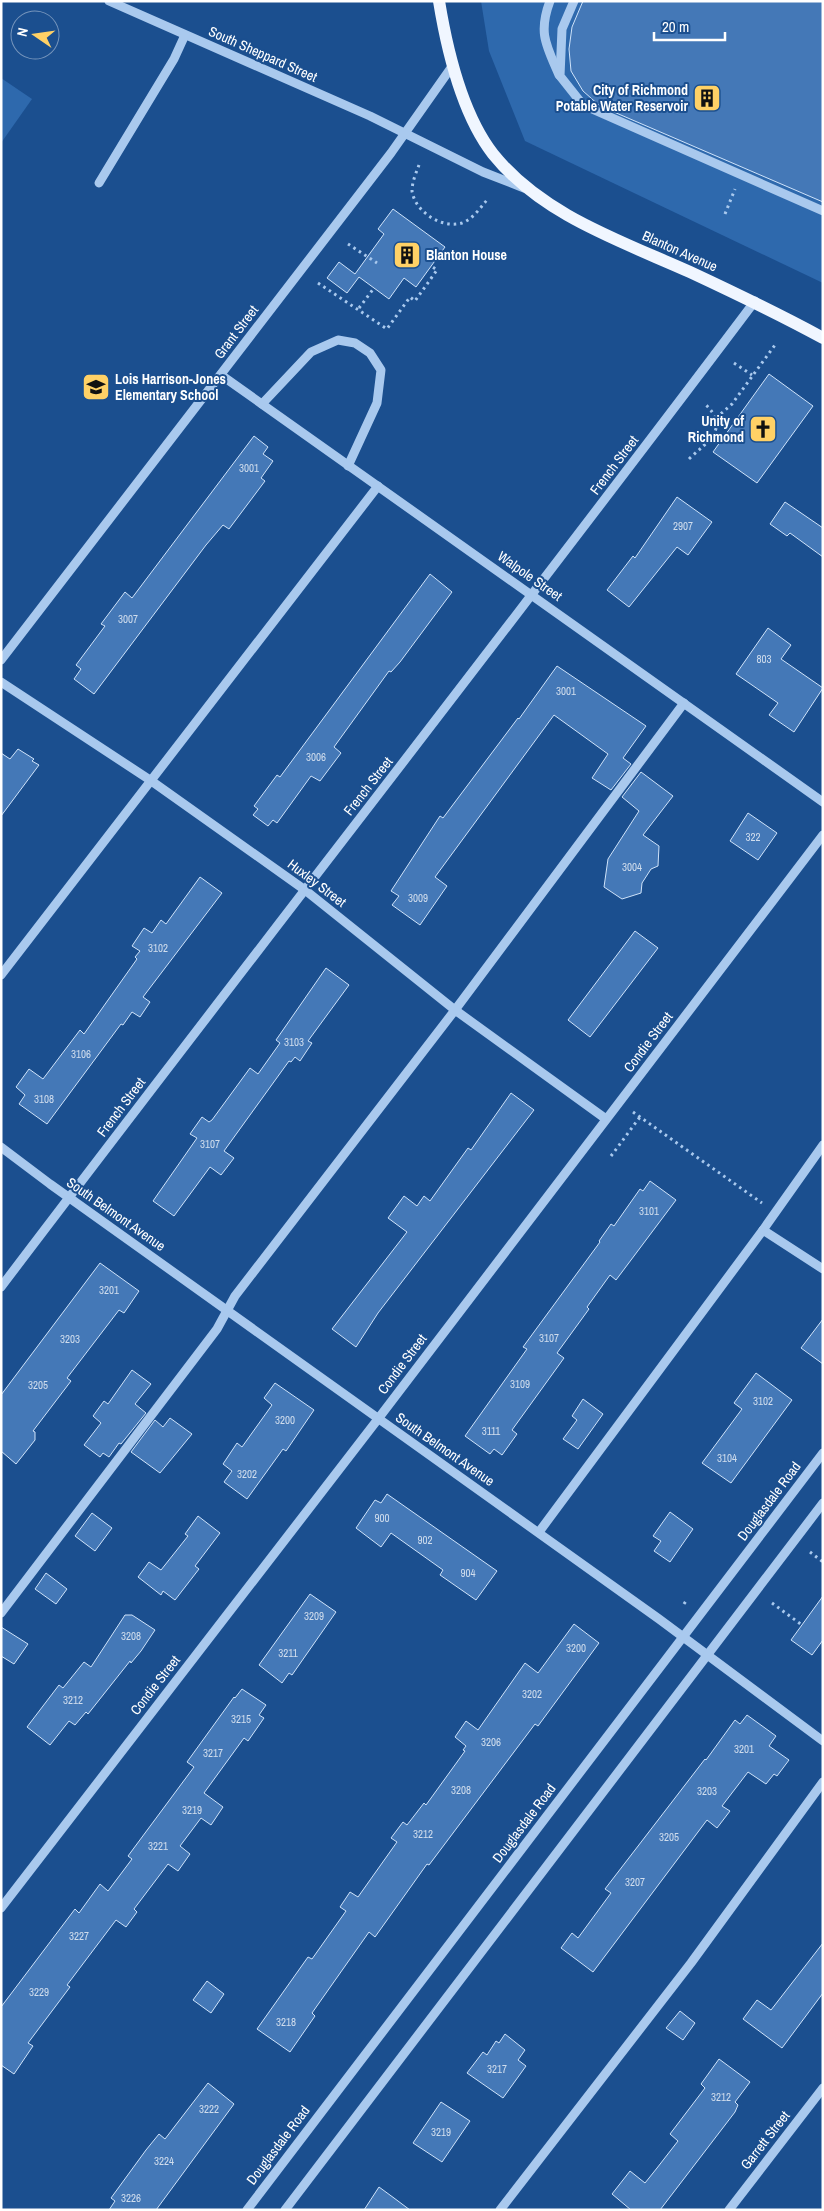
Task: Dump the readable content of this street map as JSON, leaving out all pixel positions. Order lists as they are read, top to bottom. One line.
{"streets":{"main road":["Blanton Avenue"],"street":["South Sheppard Street","Grant Street","French Street","Walpole Street","Huxley Street","Condie Street","South Belmont Avenue","Douglasdale Road","Garrett Street"]},"crossings":[["South Sheppard Street","Blanton Avenue"],["South Sheppard Street","Grant Street"],["Blanton Avenue","Grant Street"],["Blanton Avenue","French Street"],["Grant Street","Walpole Street"],["French Street","Walpole Street"],["French Street","Huxley Street"],["French Street","South Belmont Avenue"],["Huxley Street","Condie Street"],["Condie Street","South Belmont Avenue"],["South Belmont Avenue","Douglasdale Road"]],"places":{"building":["City of Richmond Potable Water Reservoir","Blanton House"],"school or university":["Lois Harrison-Jones Elementary School"],"church":["Unity of Richmond"]},"house_numbers":["3001","2907","3007","803","3001","3006","322","3004","3009","3102","3103","3106","3108","3107","3101","3201","3107","3203","3109","3205","3102","3200","3111","3104","3202","900","902","904","3209","3208","3200","3211","3202","3212","3215","3206","3201","3217","3208","3203","3219","3212","3205","3221","3207","3227","3229","3218","3217","3212","3222","3219","3224","3226"],"scale_bar":"20 m","north":"left"}
